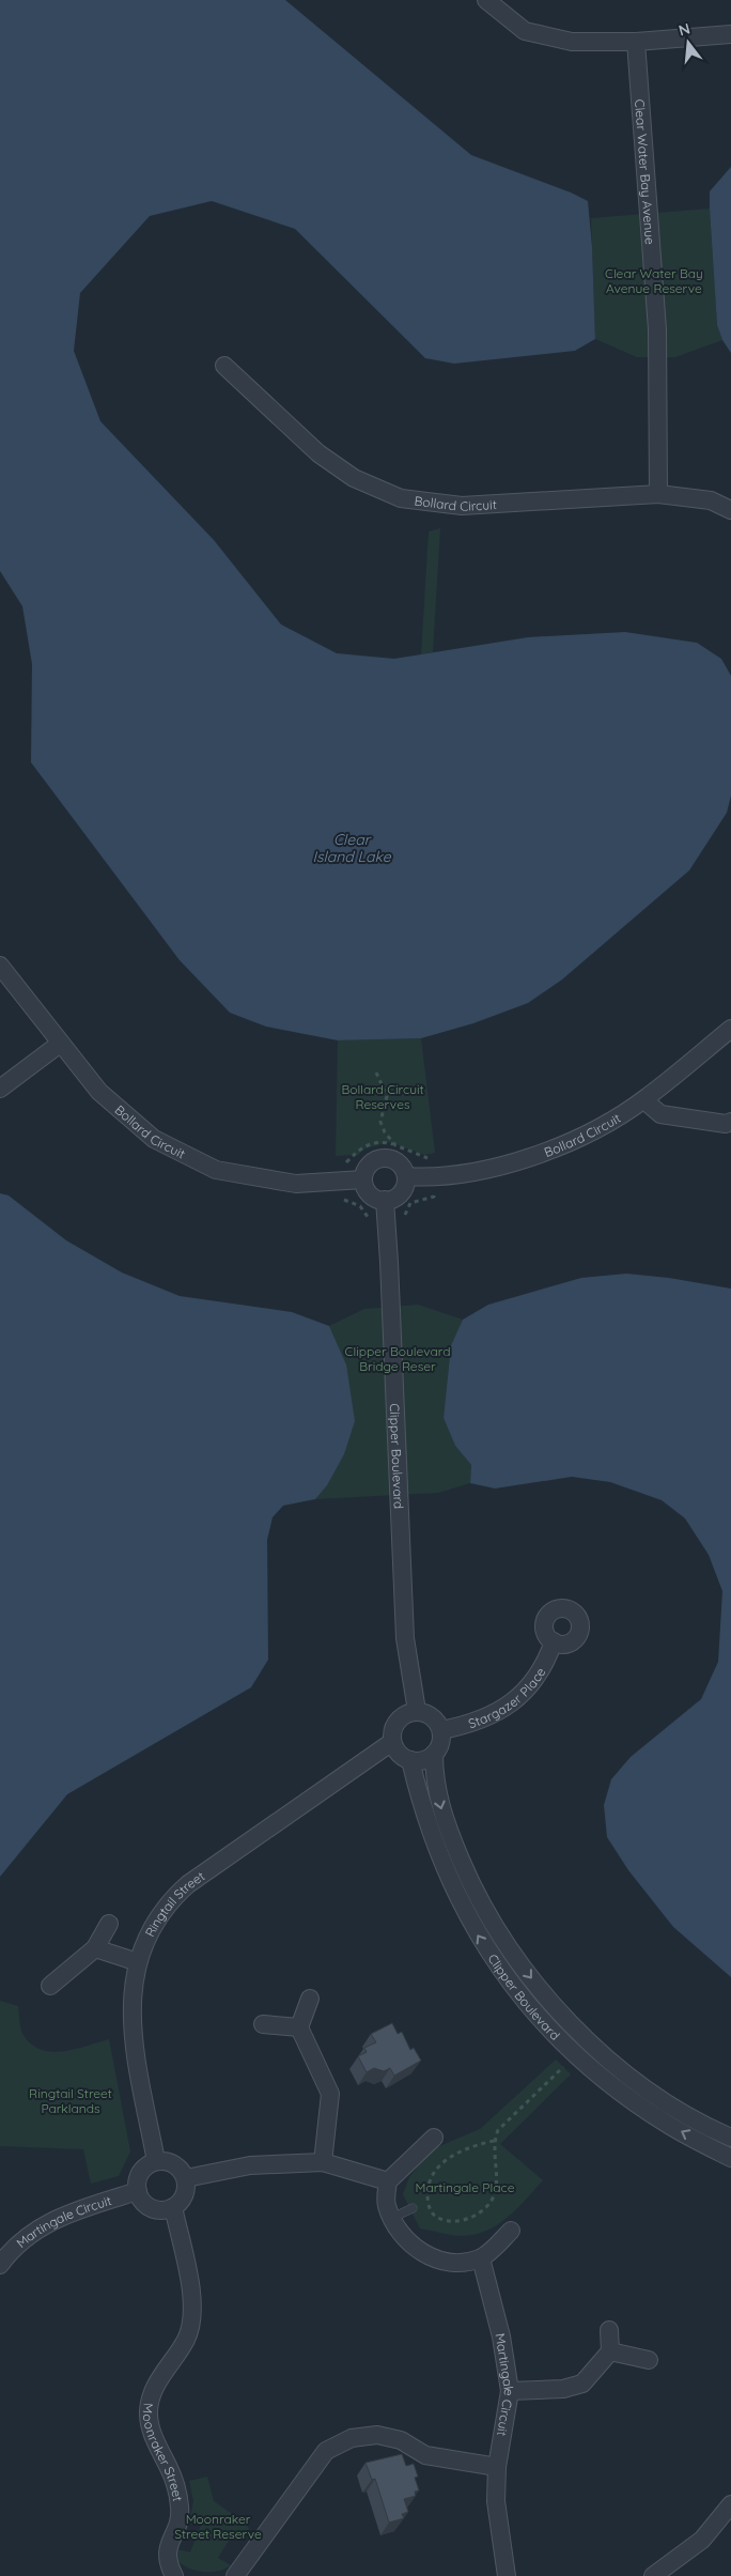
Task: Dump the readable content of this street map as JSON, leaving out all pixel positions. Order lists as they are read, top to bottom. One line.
{"streets":{"street":["Clear Water Bay Avenue","Bollard Circuit","Clipper Boulevard","Stargazer Place","Ringtail Street","Martingale Circuit","Moonraker Street"]},"crossings":[["Clear Water Bay Avenue","Bollard Circuit"],["Bollard Circuit","Clipper Boulevard"],["Clipper Boulevard","Stargazer Place"],["Clipper Boulevard","Ringtail Street"],["Stargazer Place","Ringtail Street"],["Ringtail Street","Martingale Circuit"],["Ringtail Street","Moonraker Street"],["Martingale Circuit","Moonraker Street"]],"water":["Clear Island Lake"],"parks":["Clear Water Bay Avenue Reserve","Bollard Circuit Reserves","Clipper Boulevard Bridge Reser","Ringtail Street Parklands","Martingale Place","Moonraker Street Reserve"],"north":"top"}
